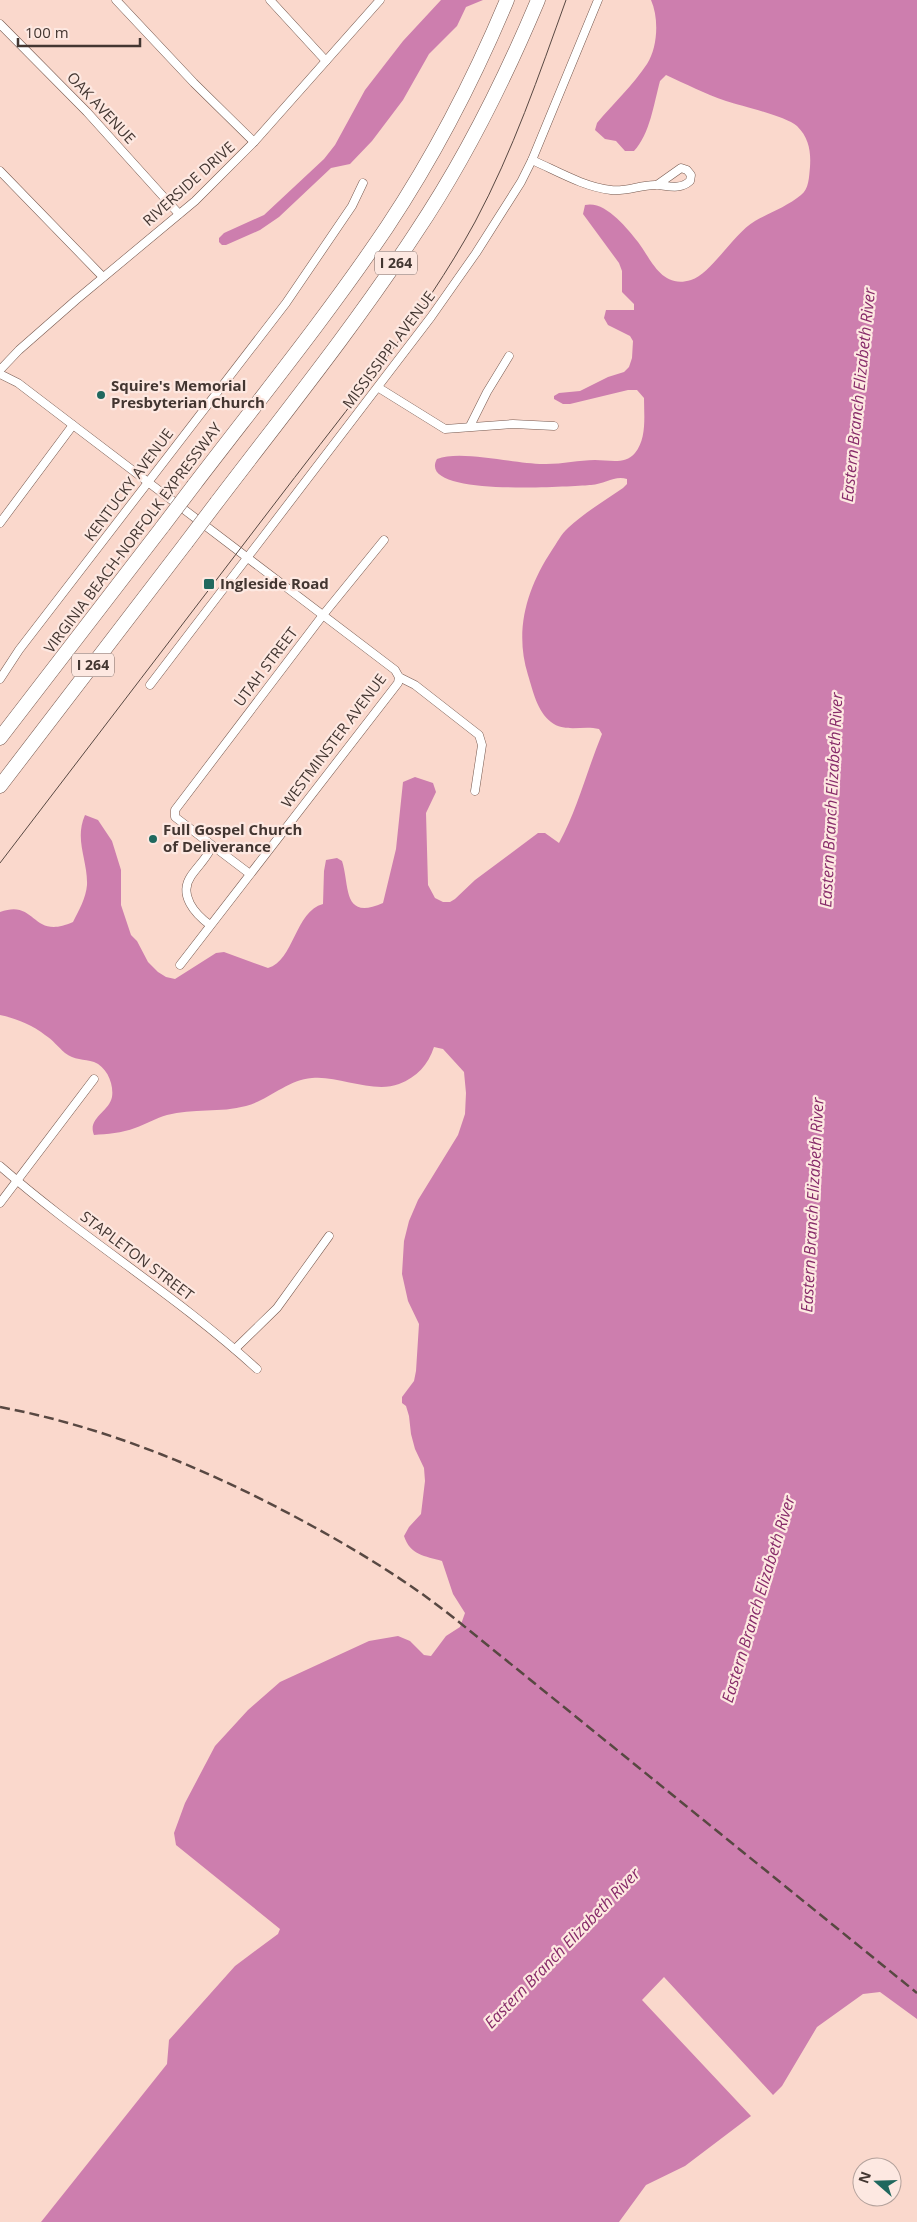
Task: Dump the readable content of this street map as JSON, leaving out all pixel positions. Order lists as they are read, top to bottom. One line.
{"streets":{"highway":["I 264","VIRGINIA BEACH-NORFOLK EXPRESSWAY"],"street":["OAK AVENUE","RIVERSIDE DRIVE","MISSISSIPPI AVENUE","KENTUCKY AVENUE","UTAH STREET","WESTMINSTER AVENUE","STAPLETON STREET"]},"crossings":[["OAK AVENUE","RIVERSIDE DRIVE"]],"water":["Eastern Branch Elizabeth River"],"places":{"other":["Squire's Memorial Presbyterian Church","Full Gospel Church of Deliverance"],"transit":["Ingleside Road"]},"scale_bar":"100 m","north":"left"}
